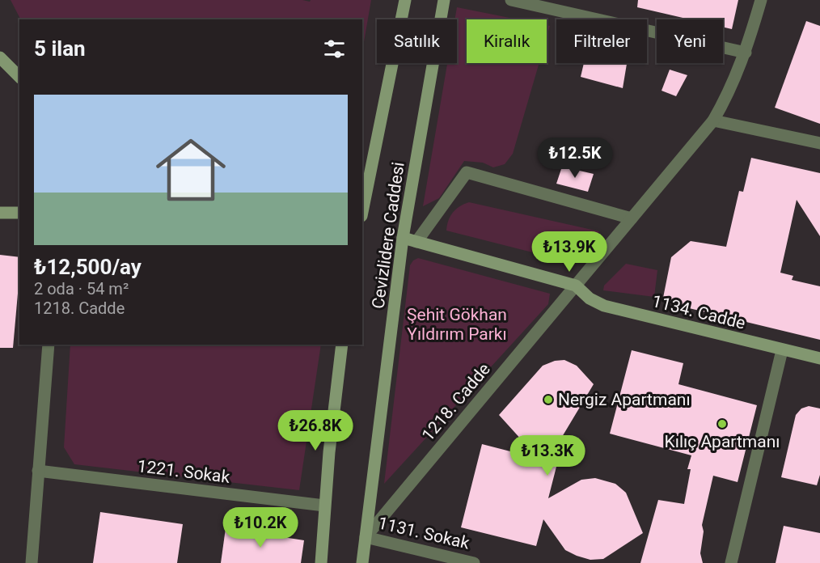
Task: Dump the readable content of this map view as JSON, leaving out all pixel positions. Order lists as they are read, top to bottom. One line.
{"streets":{"main road":["Cevizlidere Caddesi","1134. Cadde"],"street":["1218. Cadde","1221. Sokak","1131. Sokak"]},"crossings":[["Cevizlidere Caddesi","1218. Cadde"],["Cevizlidere Caddesi","1131. Sokak"],["1134. Cadde","1218. Cadde"],["1218. Cadde","1131. Sokak"]],"parks":["Şehit Gökhan Yıldırım Parkı"],"places":["Nergiz Apartmanı","Kılıç Apartmanı"],"page":{"chip":["Satılık","Kiralık","Filtreler","Yeni"],"heading":"5 ilan","list":[{"name":"₺12,500/ay","note":"2 oda · 54 m² · 1218. Cadde"}],"price":["₺12.5K","₺13.9K","₺26.8K","₺13.3K","₺10.2K"]}}
